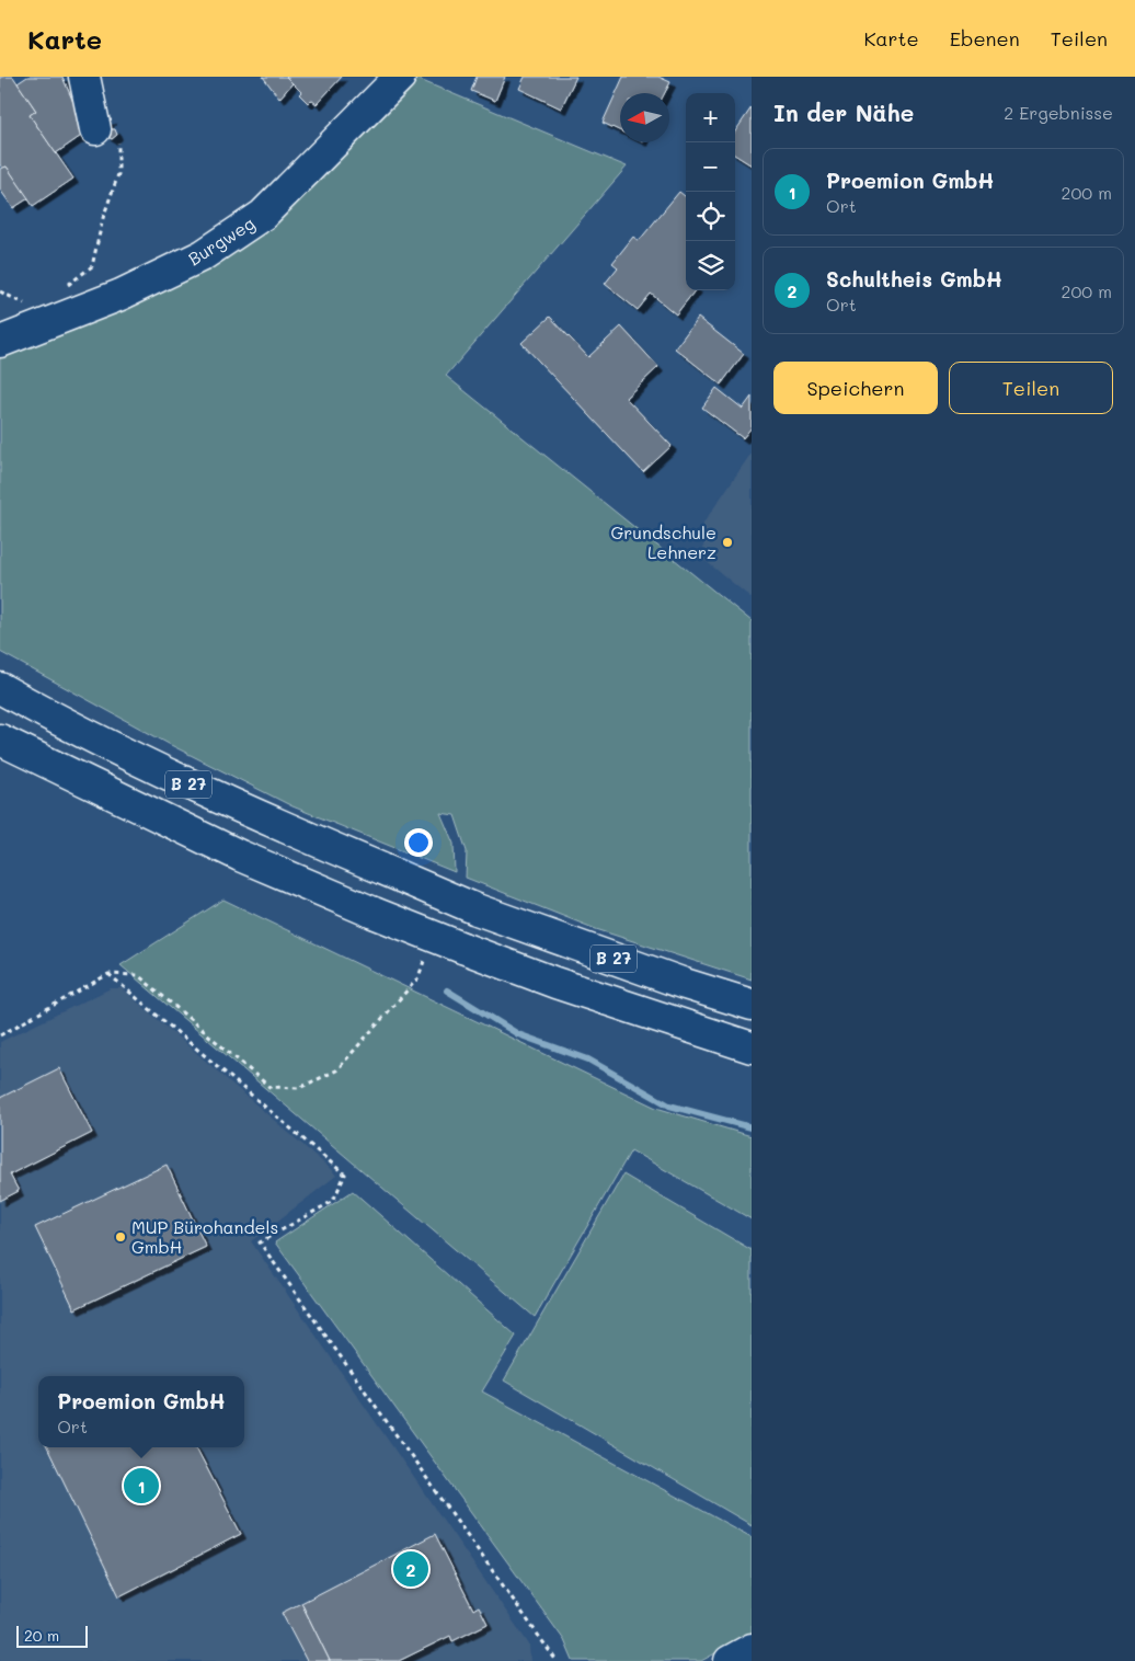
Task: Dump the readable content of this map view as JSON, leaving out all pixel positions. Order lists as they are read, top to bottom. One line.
{"streets":{"main road":["Burgweg","B 27"]},"places":["Grundschule Lehnerz","MUP Bürohandels GmbH"],"scale_bar":"20 m","north":"left","page":{"header":"Karte","nav":["Karte","Ebenen","Teilen"],"heading":["In der Nähe","2 Ergebnisse"],"map_buttons":["+","−"],"list":[{"mark":"1","name":"Proemion GmbH","note":"Ort","value":"200 m"},{"mark":"2","name":"Schultheis GmbH","note":"Ort","value":"200 m"}],"buttons":["Speichern","Teilen"],"popup":["Proemion GmbH","Ort"],"pins":["1","2"],"scale":"20 m"}}
